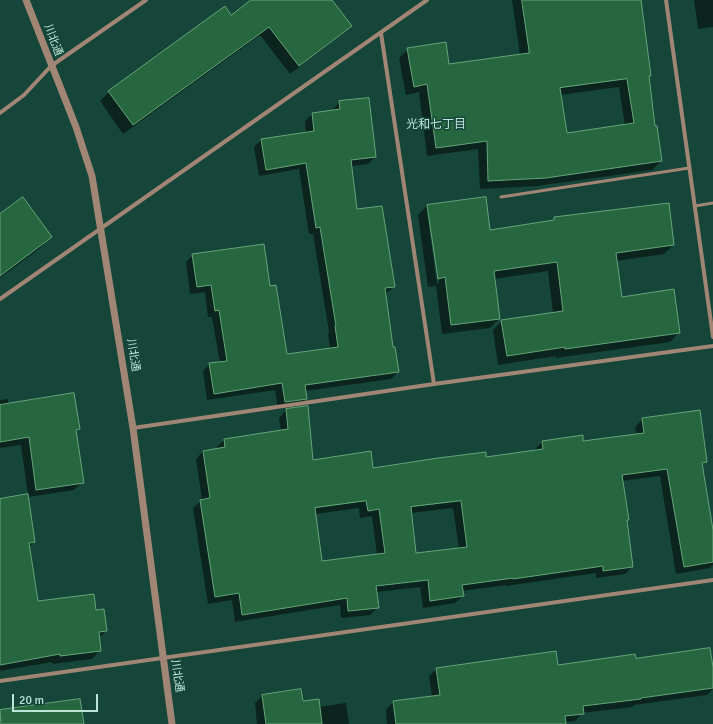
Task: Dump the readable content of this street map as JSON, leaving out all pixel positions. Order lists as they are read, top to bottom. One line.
{"streets":{"street":["川北通"]},"districts":["光和七丁目"],"scale_bar":"20 m"}
